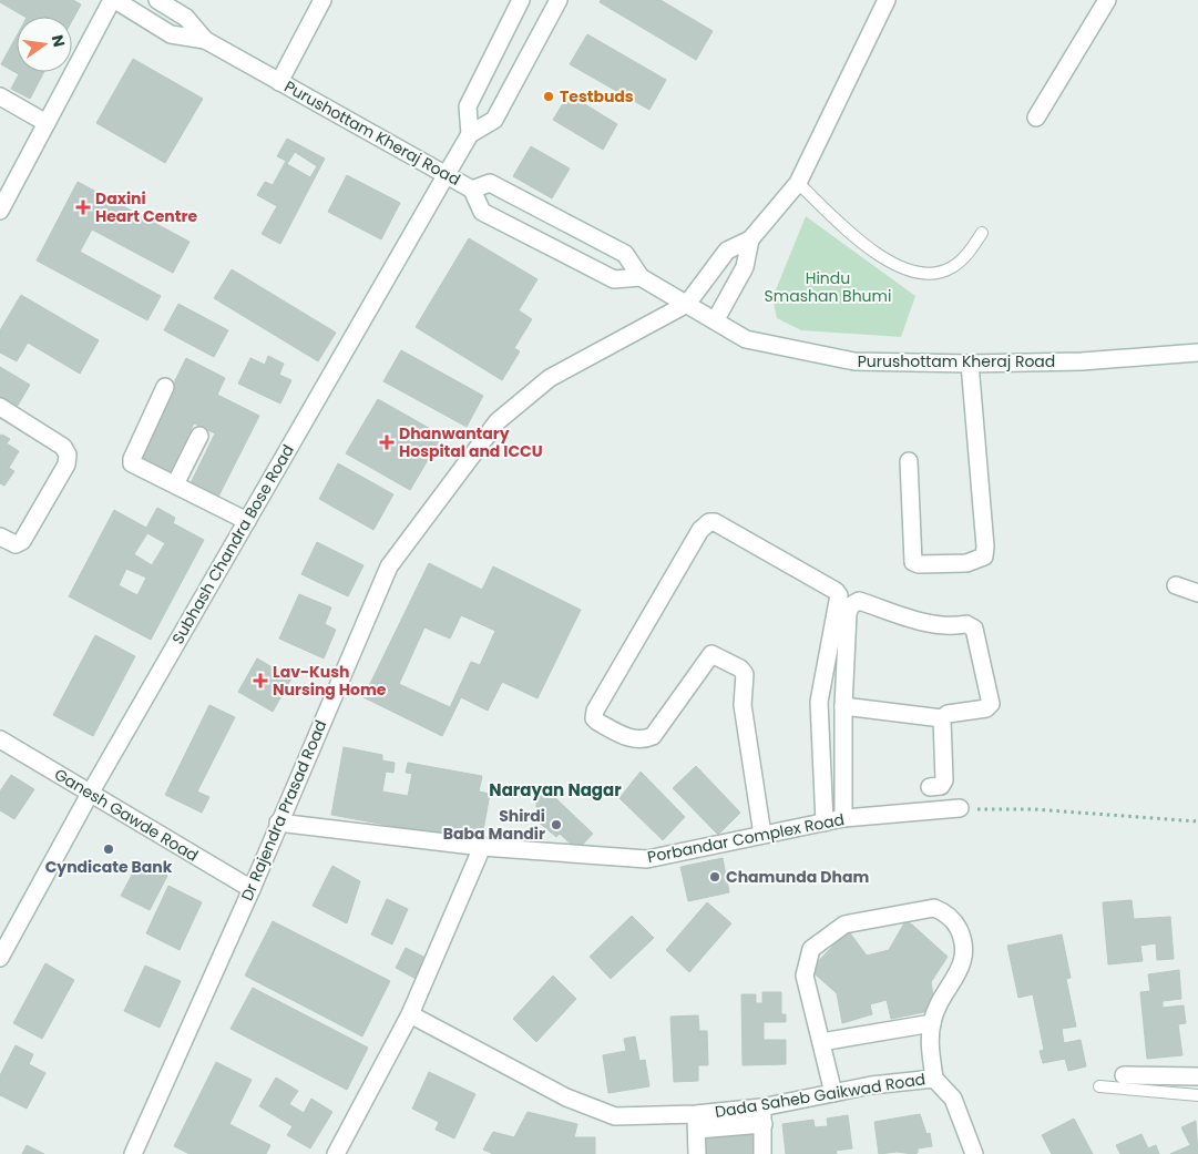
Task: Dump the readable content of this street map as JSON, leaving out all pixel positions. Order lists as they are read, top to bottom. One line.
{"streets":{"street":["Purushottam Kheraj Road","Subhash Chandra Bose Road","Dr Rajendra Prasad Road","Ganesh Gawde Road","Porbandar Complex Road","Dada Saheb Gaikwad Road"]},"crossings":[["Purushottam Kheraj Road","Subhash Chandra Bose Road"],["Purushottam Kheraj Road","Dr Rajendra Prasad Road"],["Subhash Chandra Bose Road","Ganesh Gawde Road"],["Dr Rajendra Prasad Road","Ganesh Gawde Road"],["Dr Rajendra Prasad Road","Porbandar Complex Road"]],"districts":["Narayan Nagar"],"parks":["Hindu Smashan Bhumi"],"places":{"other":["Testbuds","Shirdi Baba Mandir","Cyndicate Bank","Chamunda Dham"],"health":["Daxini Heart Centre","Dhanwantary Hospital and ICCU","Lav-Kush Nursing Home"]},"north":"right"}
